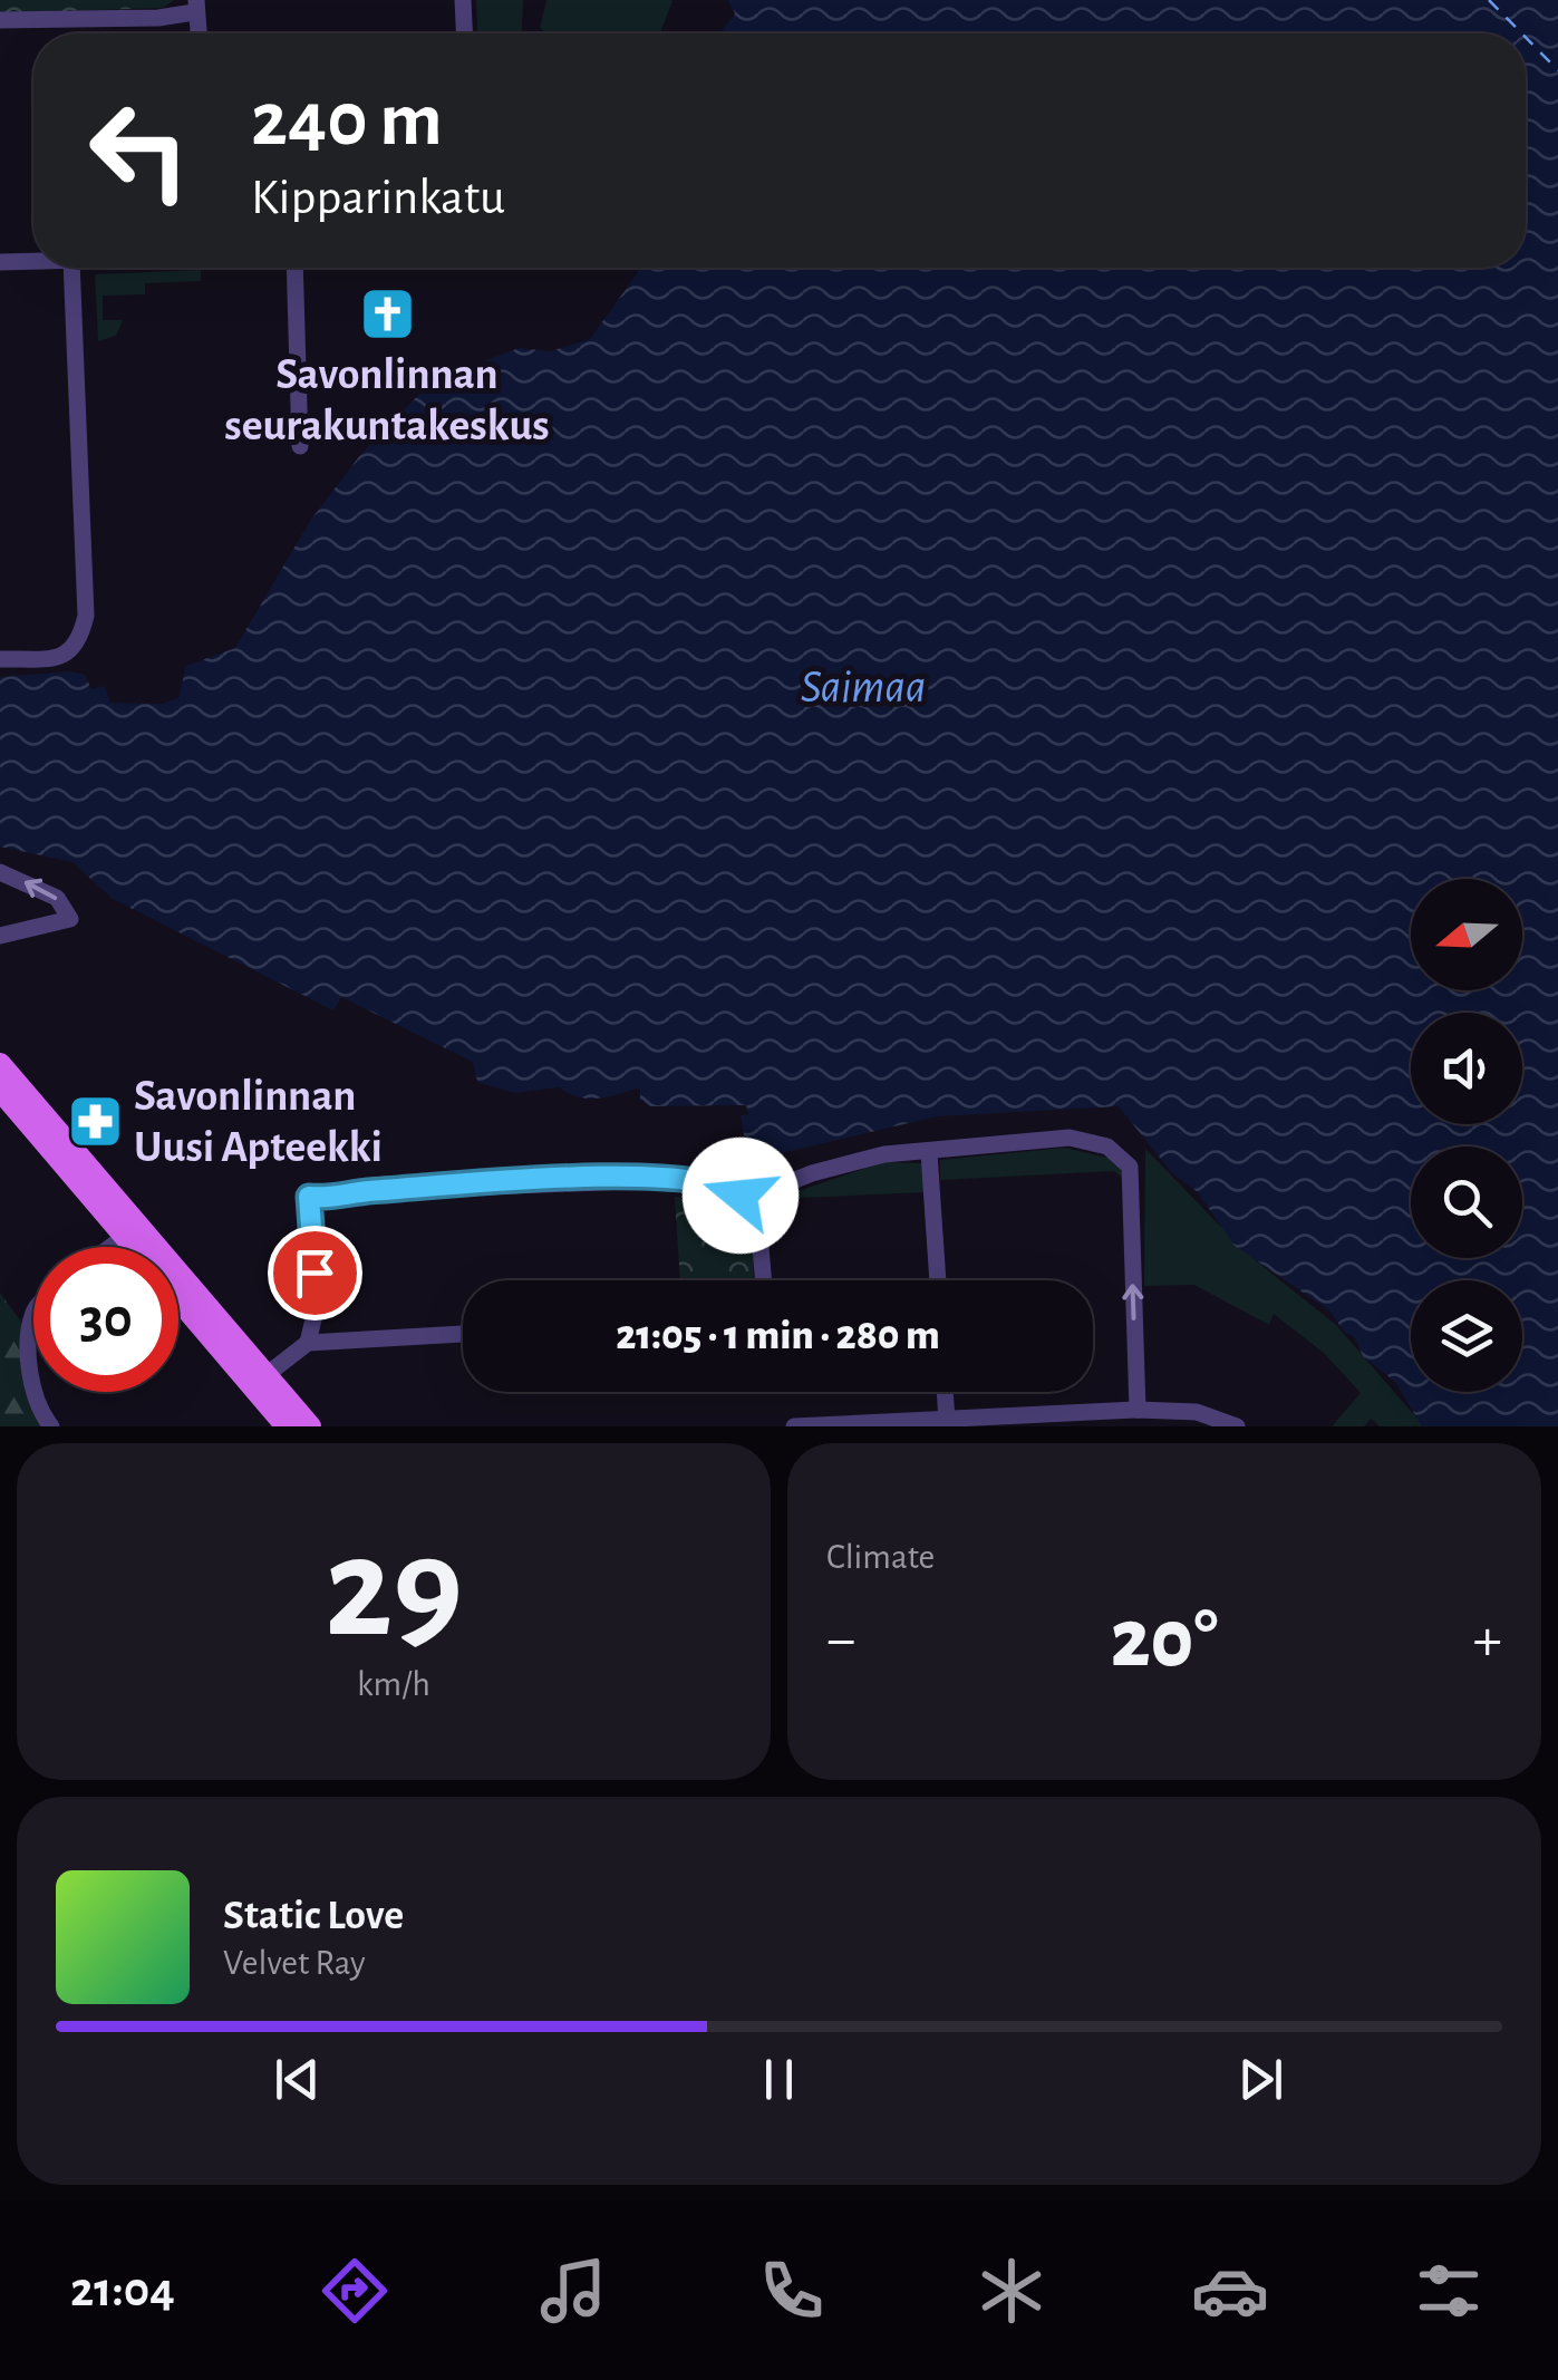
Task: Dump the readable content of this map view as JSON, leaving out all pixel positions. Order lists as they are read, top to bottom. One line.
{"water":["Saimaa"],"places":{"church":["Savonlinnan seurakuntakeskus"],"pharmacy":["Savonlinnan Uusi Apteekki"]},"north":"left","page":{"turn":["240 m","Kipparinkatu"],"limit":"30","trip":"21:05 · 1 min · 280 m","tile":[["29","km/h"],"Climate"],"heat":["−","20°","+"],"song":["Static Love","Velvet Ray"],"tabs":"21:04"}}
